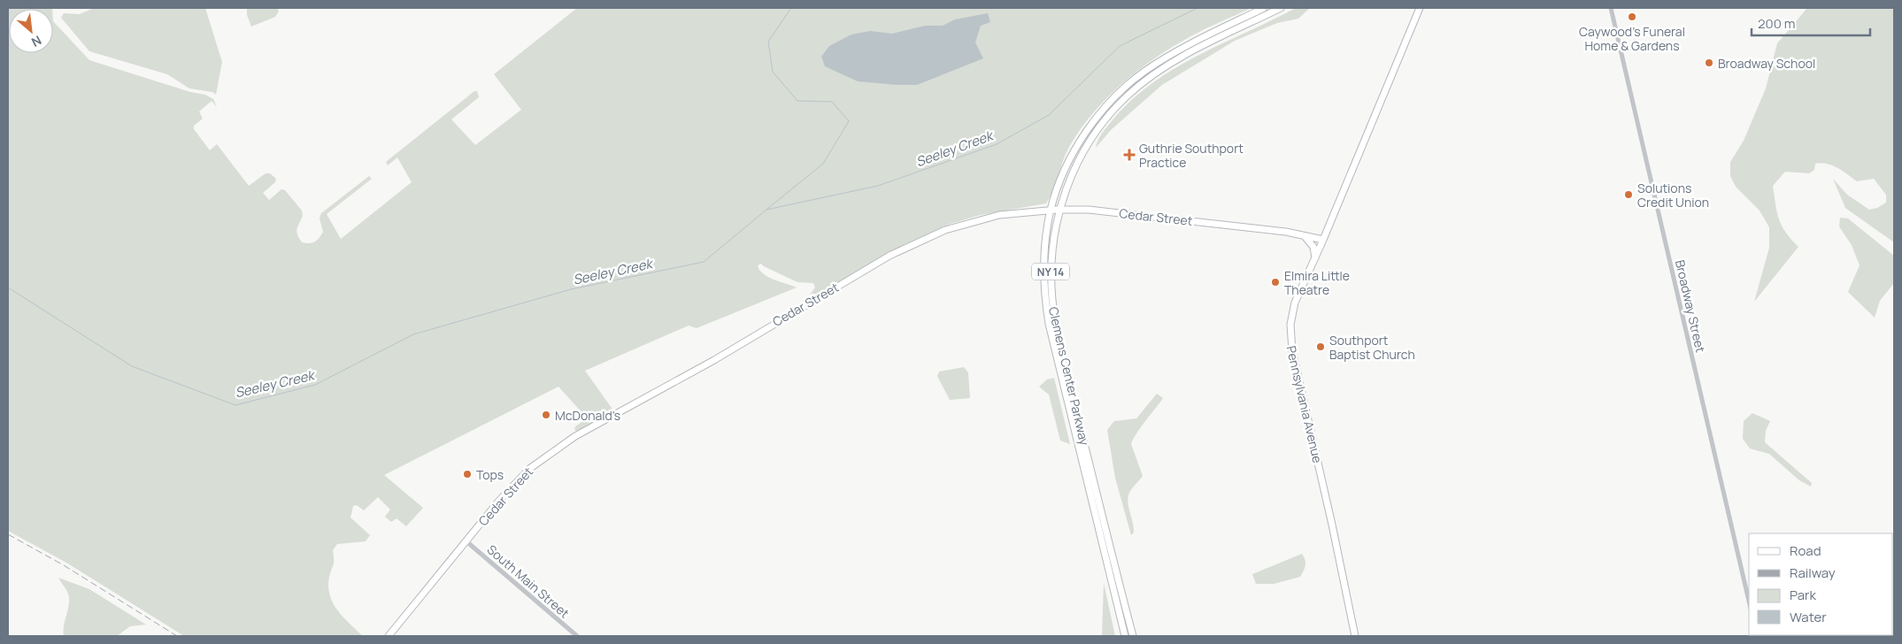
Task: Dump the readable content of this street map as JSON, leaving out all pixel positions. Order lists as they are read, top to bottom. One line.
{"streets":{"main road":["Cedar Street","NY 14","Clemens Center Parkway","Pennsylvania Avenue"],"street":["Broadway Street","South Main Street"]},"crossings":[["Cedar Street","Clemens Center Parkway"],["Cedar Street","Pennsylvania Avenue"],["Cedar Street","South Main Street"]],"water":["Seeley Creek"],"places":{"other":["Caywood's Funeral Home & Gardens","Broadway School","Solutions Credit Union","Elmira Little Theatre","Southport Baptist Church","McDonald's","Tops"],"health":["Guthrie Southport Practice"]},"legend":["Road","Railway","Park","Water"],"scale_bar":"200 m","north":"bottom right"}
